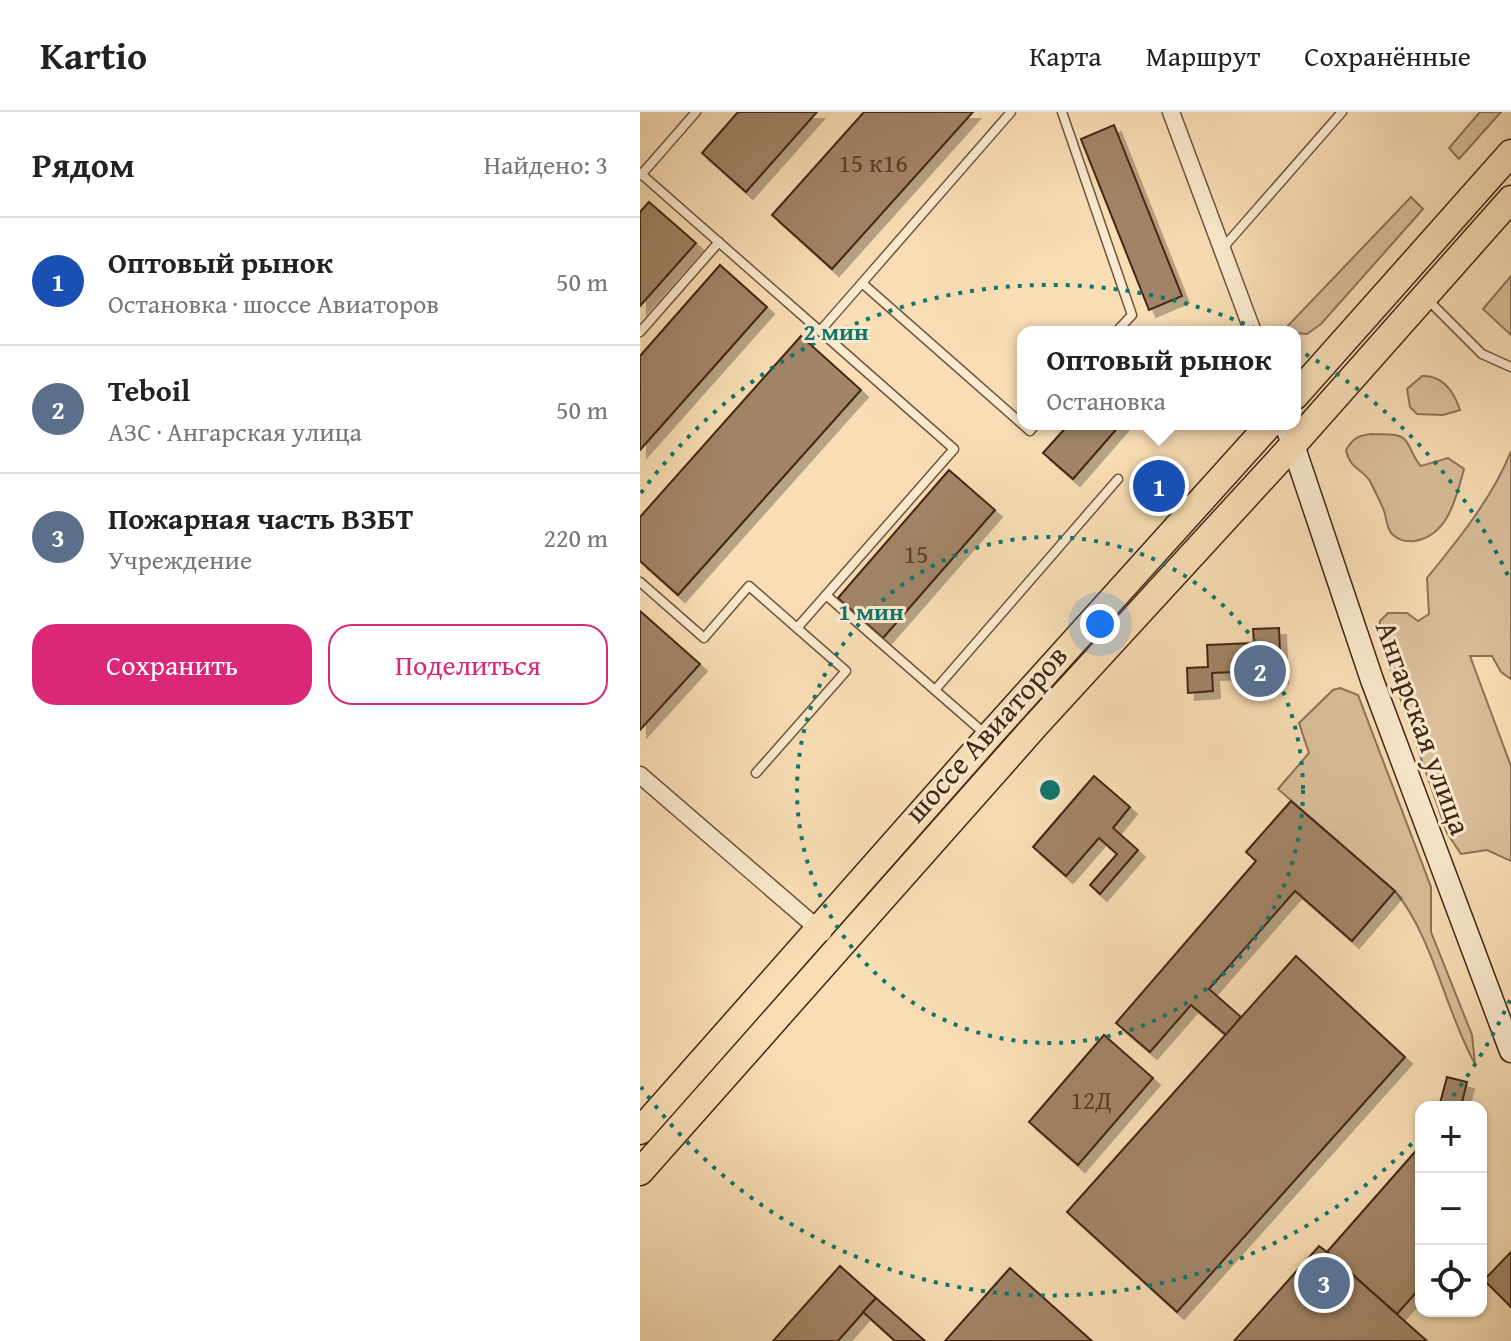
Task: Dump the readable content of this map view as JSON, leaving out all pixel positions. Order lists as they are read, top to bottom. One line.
{"streets":{"main road":["Ангарская улица","шоссе Авиаторов"]},"crossings":[["Ангарская улица","шоссе Авиаторов"]],"house_numbers":["15 к16","15","12Д"],"page":{"header":"Kartio","nav":["Карта","Маршрут","Сохранённые"],"heading":["Рядом","Найдено: 3"],"list":[{"mark":"1","name":"Оптовый рынок","note":"Остановка · шоссе Авиаторов","value":"50 m"},{"mark":"2","name":"Teboil","note":"АЗС · Ангарская улица","value":"50 m"},{"mark":"3","name":"Пожарная часть ВЗБТ","note":"Учреждение","value":"220 m"}],"popup":["Оптовый рынок","Остановка"],"pins":["1","2","3"],"buttons":["Сохранить","Поделиться"],"map_buttons":["+","−"]},"rings":["2 мин","1 мин"]}
